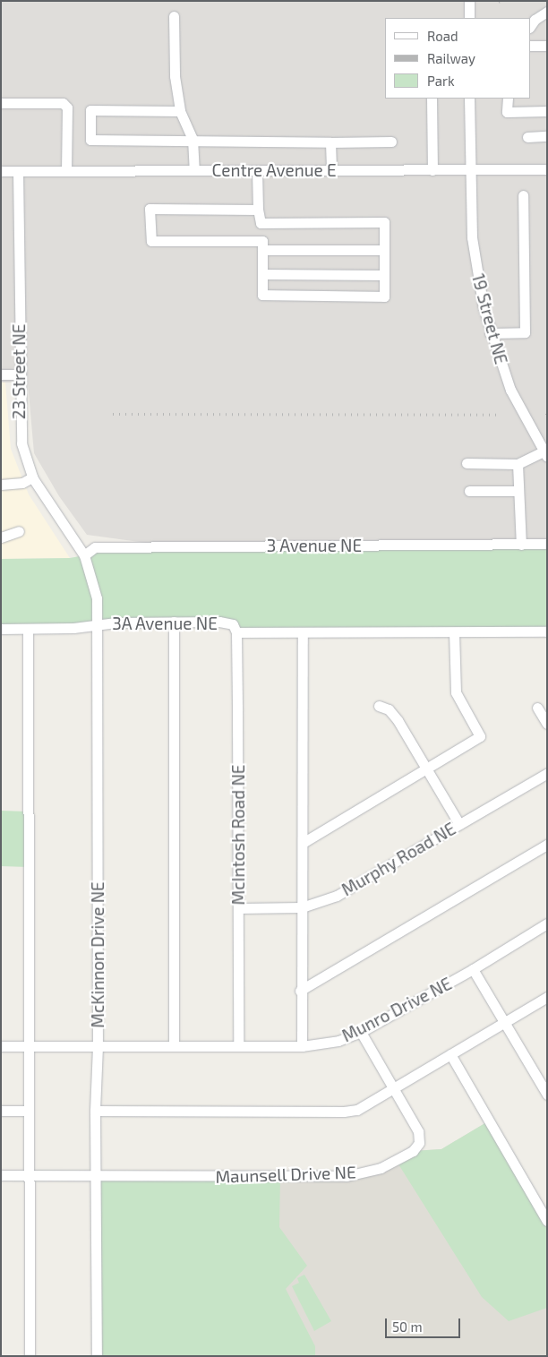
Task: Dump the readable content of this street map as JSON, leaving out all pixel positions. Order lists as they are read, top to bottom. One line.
{"streets":{"street":["Centre Avenue E","19 Street NE","23 Street NE","3 Avenue NE","3A Avenue NE","McIntosh Road NE","Murphy Road NE","McKinnon Drive NE","Munro Drive NE","Maunsell Drive NE"]},"crossings":[["Centre Avenue E","19 Street NE"],["Centre Avenue E","23 Street NE"],["23 Street NE","3 Avenue NE"],["23 Street NE","McKinnon Drive NE"],["3 Avenue NE","McKinnon Drive NE"],["3A Avenue NE","McIntosh Road NE"],["3A Avenue NE","McKinnon Drive NE"],["McIntosh Road NE","Murphy Road NE"],["McIntosh Road NE","Munro Drive NE"],["McKinnon Drive NE","Munro Drive NE"],["McKinnon Drive NE","Maunsell Drive NE"],["Munro Drive NE","Maunsell Drive NE"]],"legend":["Road","Railway","Park"],"scale_bar":"50 m"}
